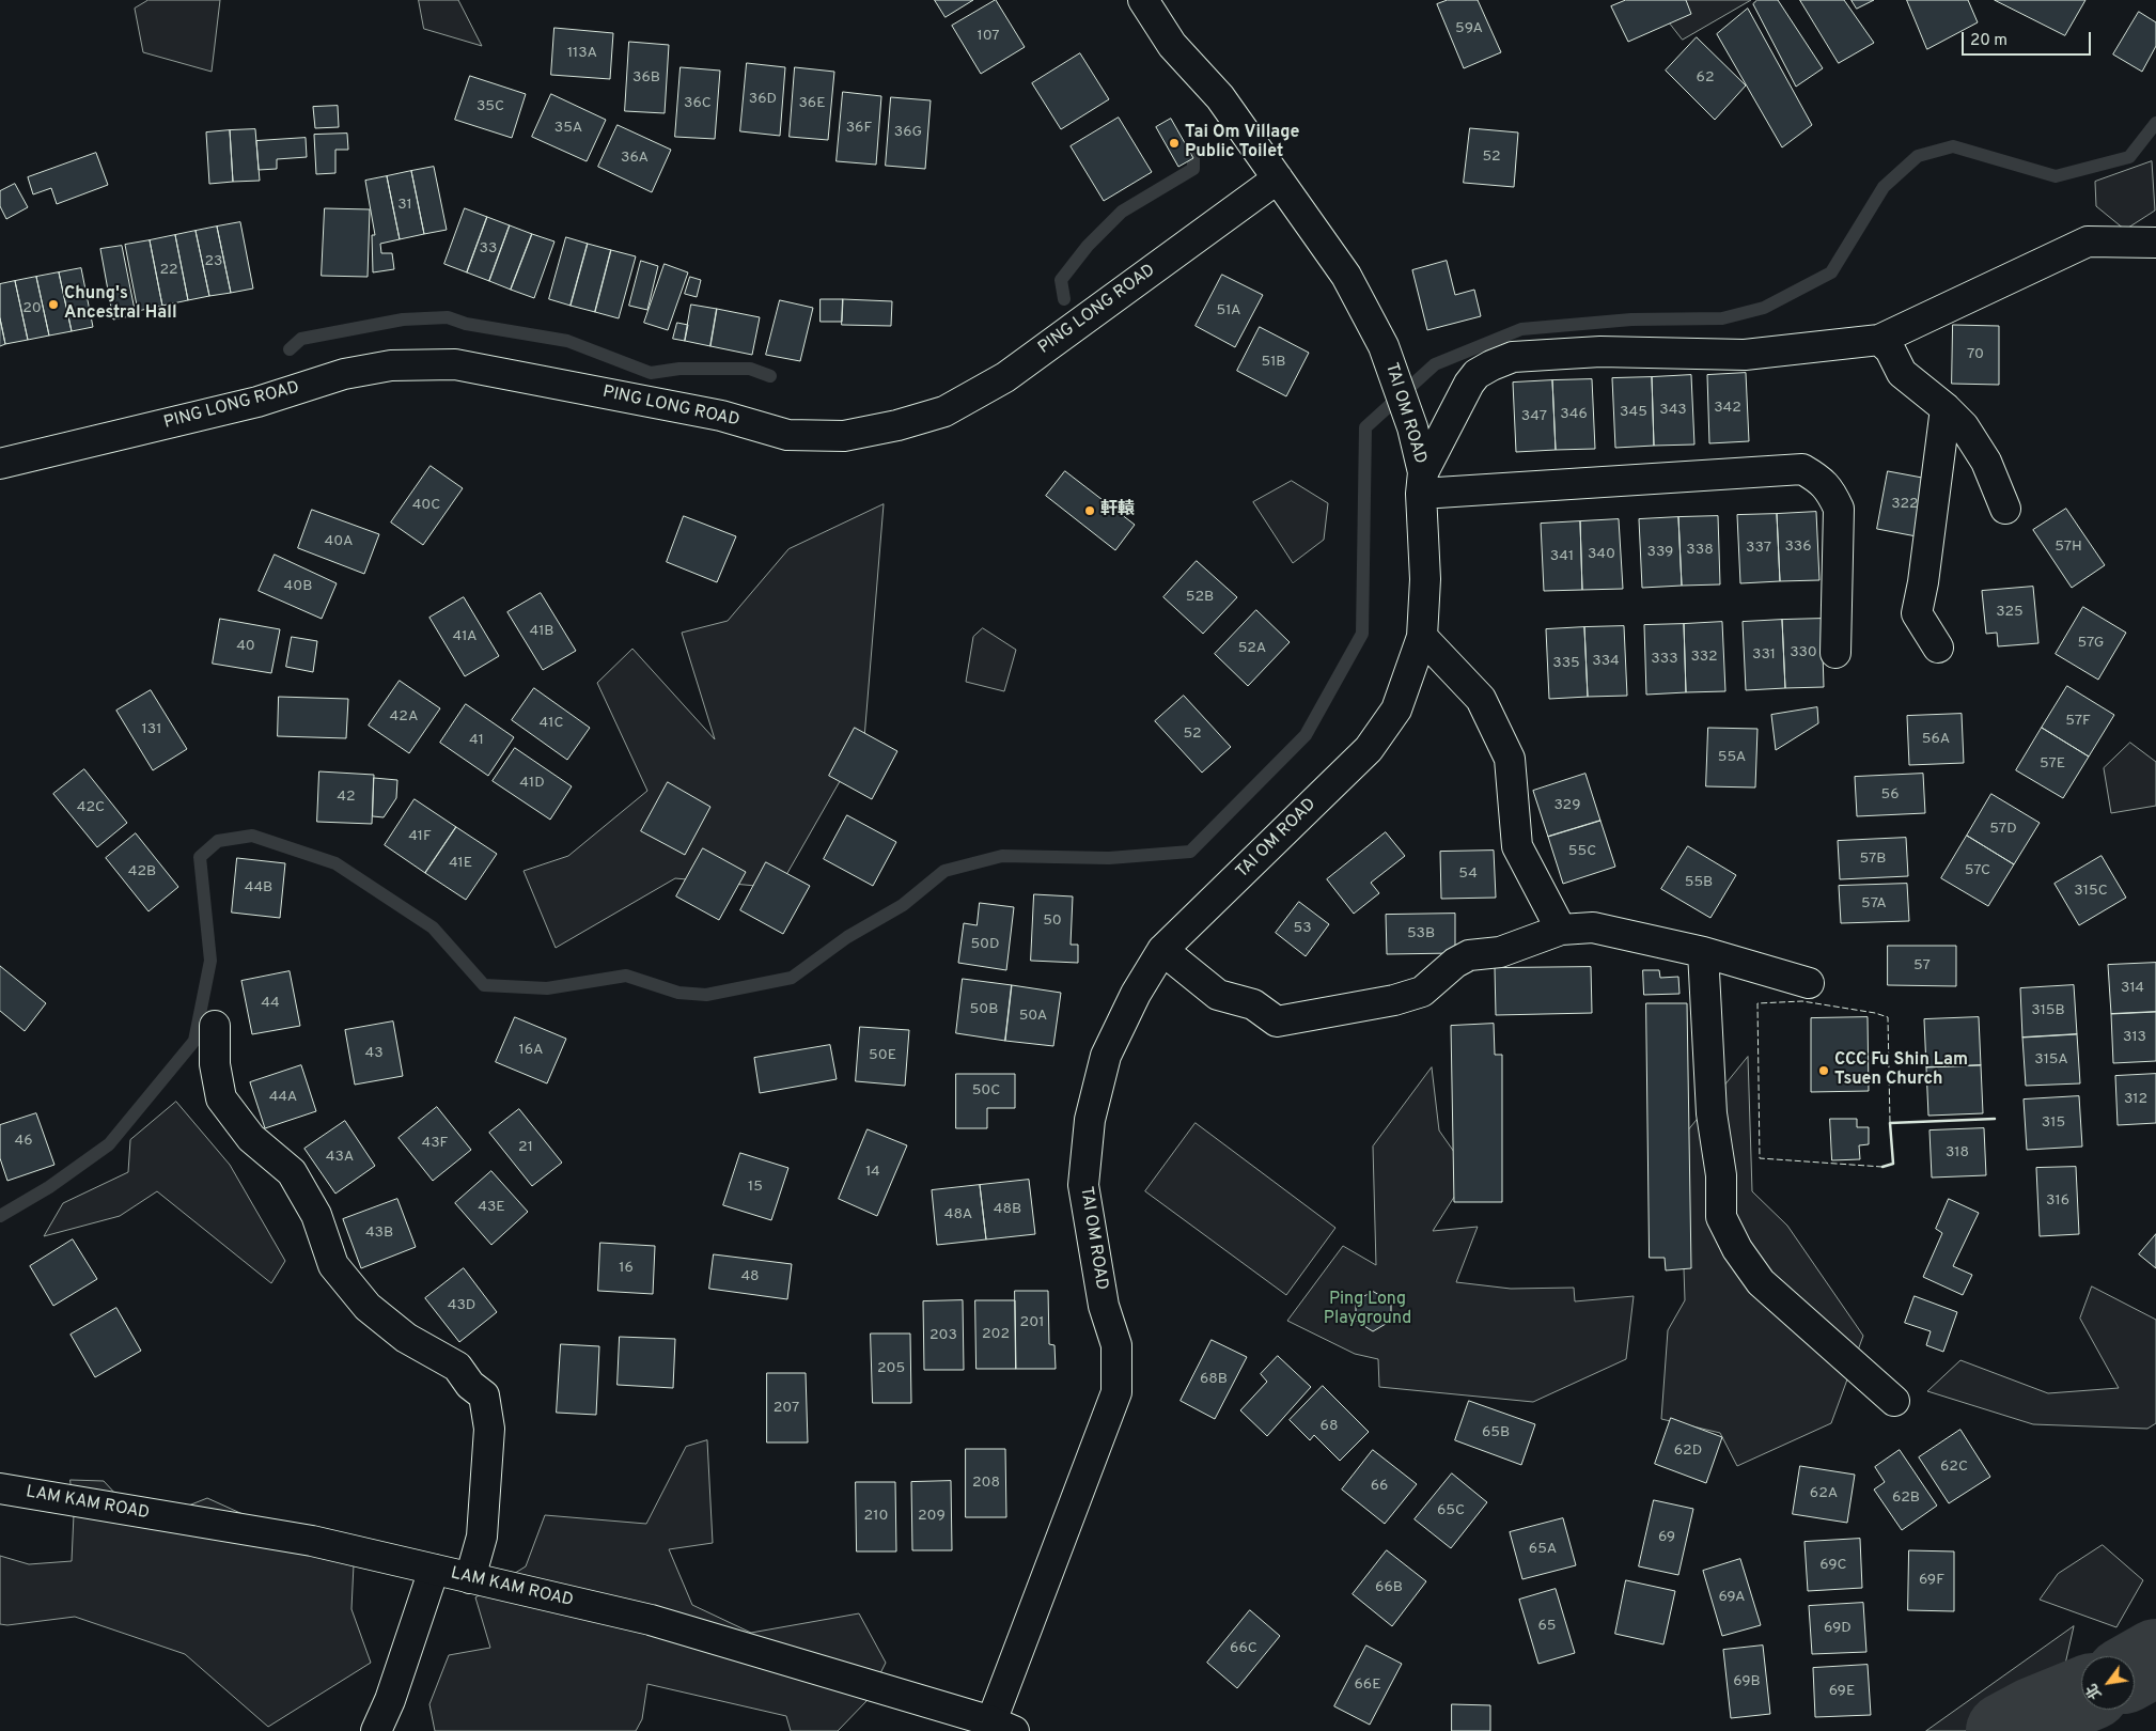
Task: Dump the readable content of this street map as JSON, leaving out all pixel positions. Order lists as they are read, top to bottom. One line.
{"streets":{"street":["PING LONG ROAD","TAI OM ROAD","LAM KAM ROAD"]},"crossings":[["PING LONG ROAD","TAI OM ROAD"],["TAI OM ROAD","LAM KAM ROAD"]],"parks":["Ping Long Playground"],"places":["Tai Om Village Public Toilet","Chung's Ancestral Hall","軒轅","CCC Fu Shin Lam Tsuen Church"],"house_numbers":["59A","107","113A","36B","62","36D","36C","36E","35C","35A","36F","36G","52","36A","31","33","23","22","20","51A","70","51B","342","343","345","346","347","322","40C","40A","336","57H","337","338","339","340","341","40B","52B","325","41B","41A","57G","40","52A","330","331","332","333","334","335","42A","57F","41C","131","52","56A","41","55A","57E","41D","56","42","329","42C","57D","41F","55C","57B","41E","57C","42B","54","55B","44B","315C","57A","50","53","53B","50D","57","314","44","50B","315B","50A","313","16A","43","50E","315A","50C","44A","312","315","46","43F","21","318","43A","14","15","316","43E","48B","48A","43B","16","48","43D","201","202","203","205","68B","207","68","65B","62D","62C","208","66","62A","62B","65C","210","209","69","65A","69C","69F","66B","69A","65","69D","66C","69B","66E","69E"],"scale_bar":"20 m","north":"bottom left"}
